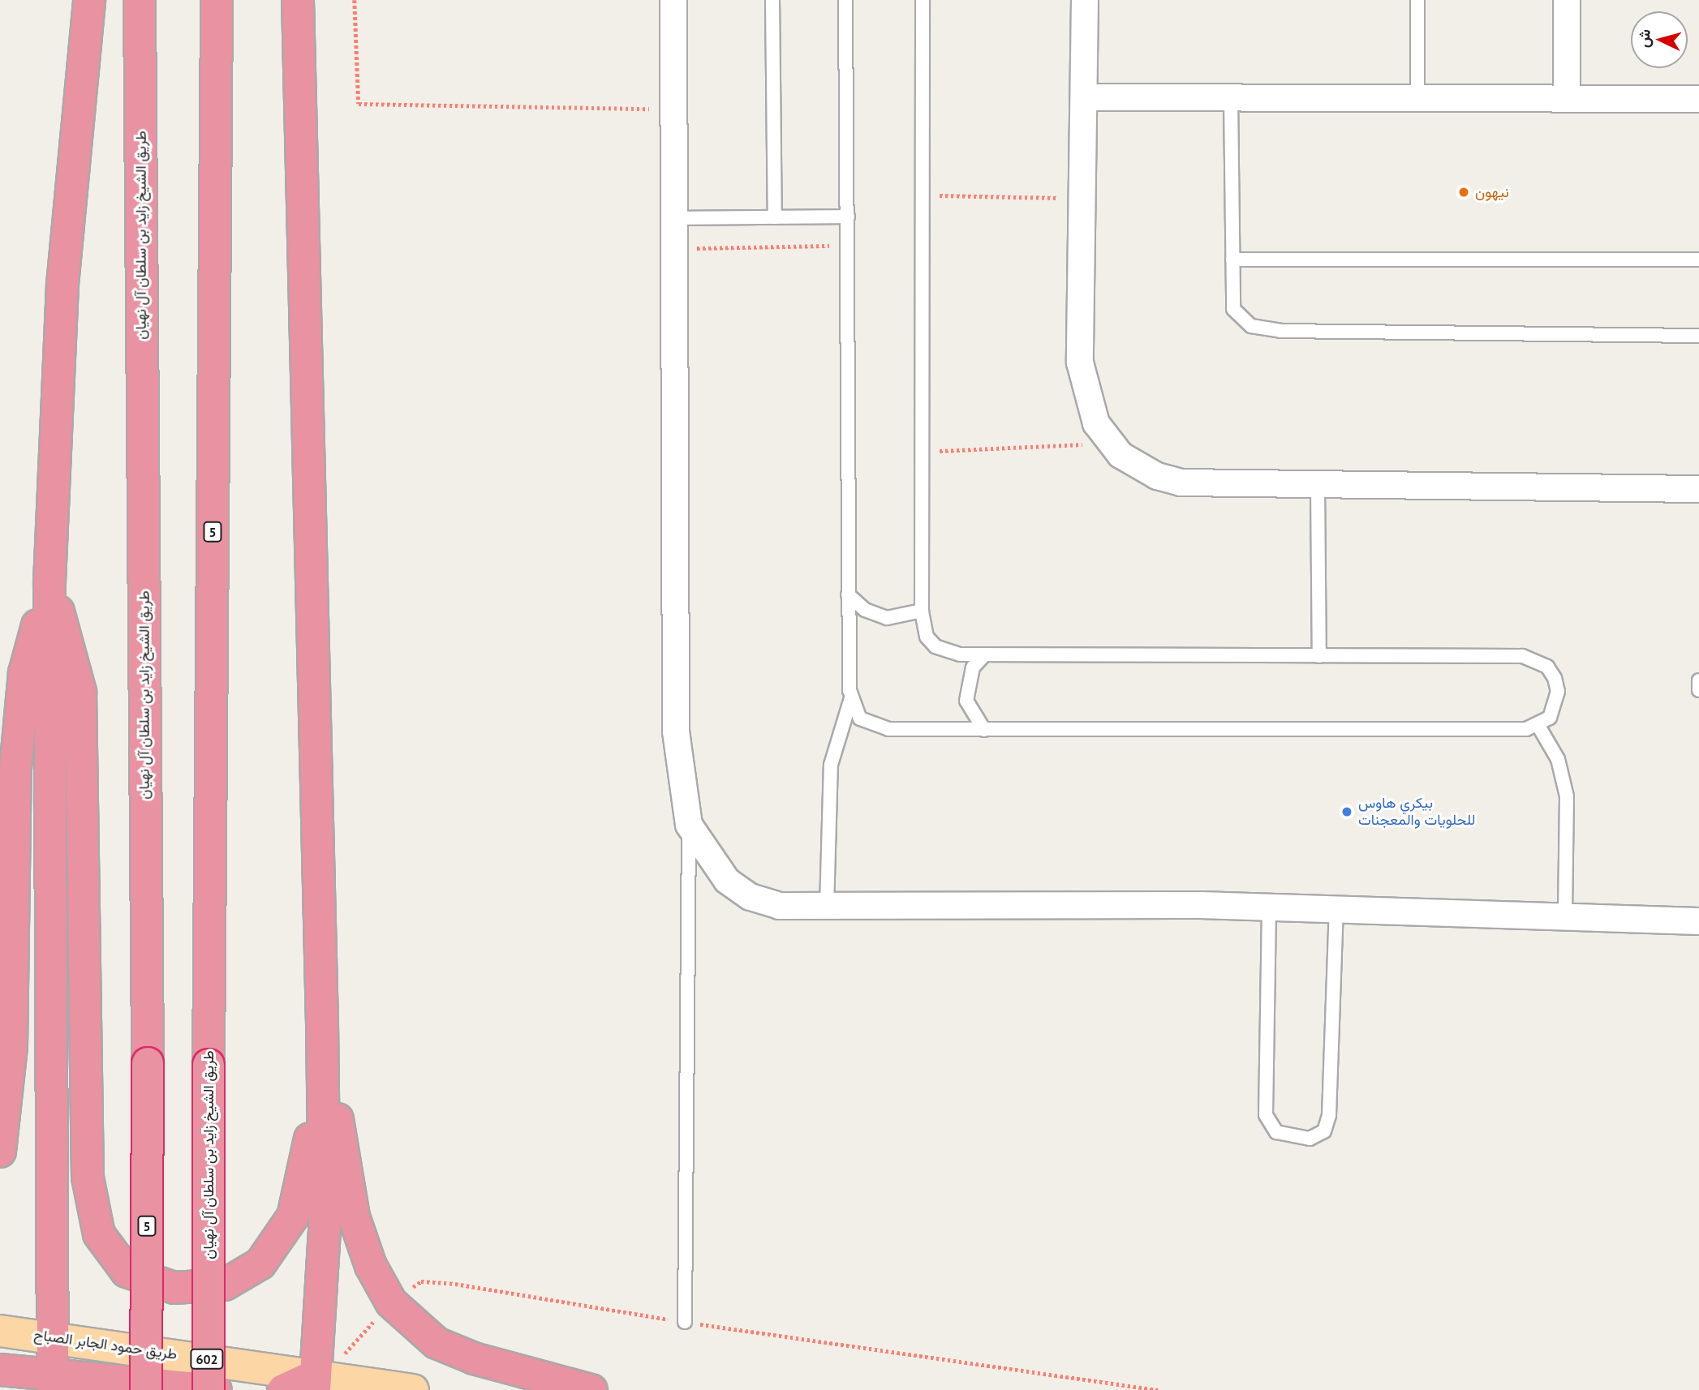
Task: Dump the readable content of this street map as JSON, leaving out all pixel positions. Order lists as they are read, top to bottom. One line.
{"streets":{"highway":["طريق الشيخ زايد بن سلطان آل نهيان","5"],"main road":["طريق حمود الجابر الصباح","602"]},"places":["نيهون","بيكري هاوس للحلويات والمعجنات"],"north":"left"}
